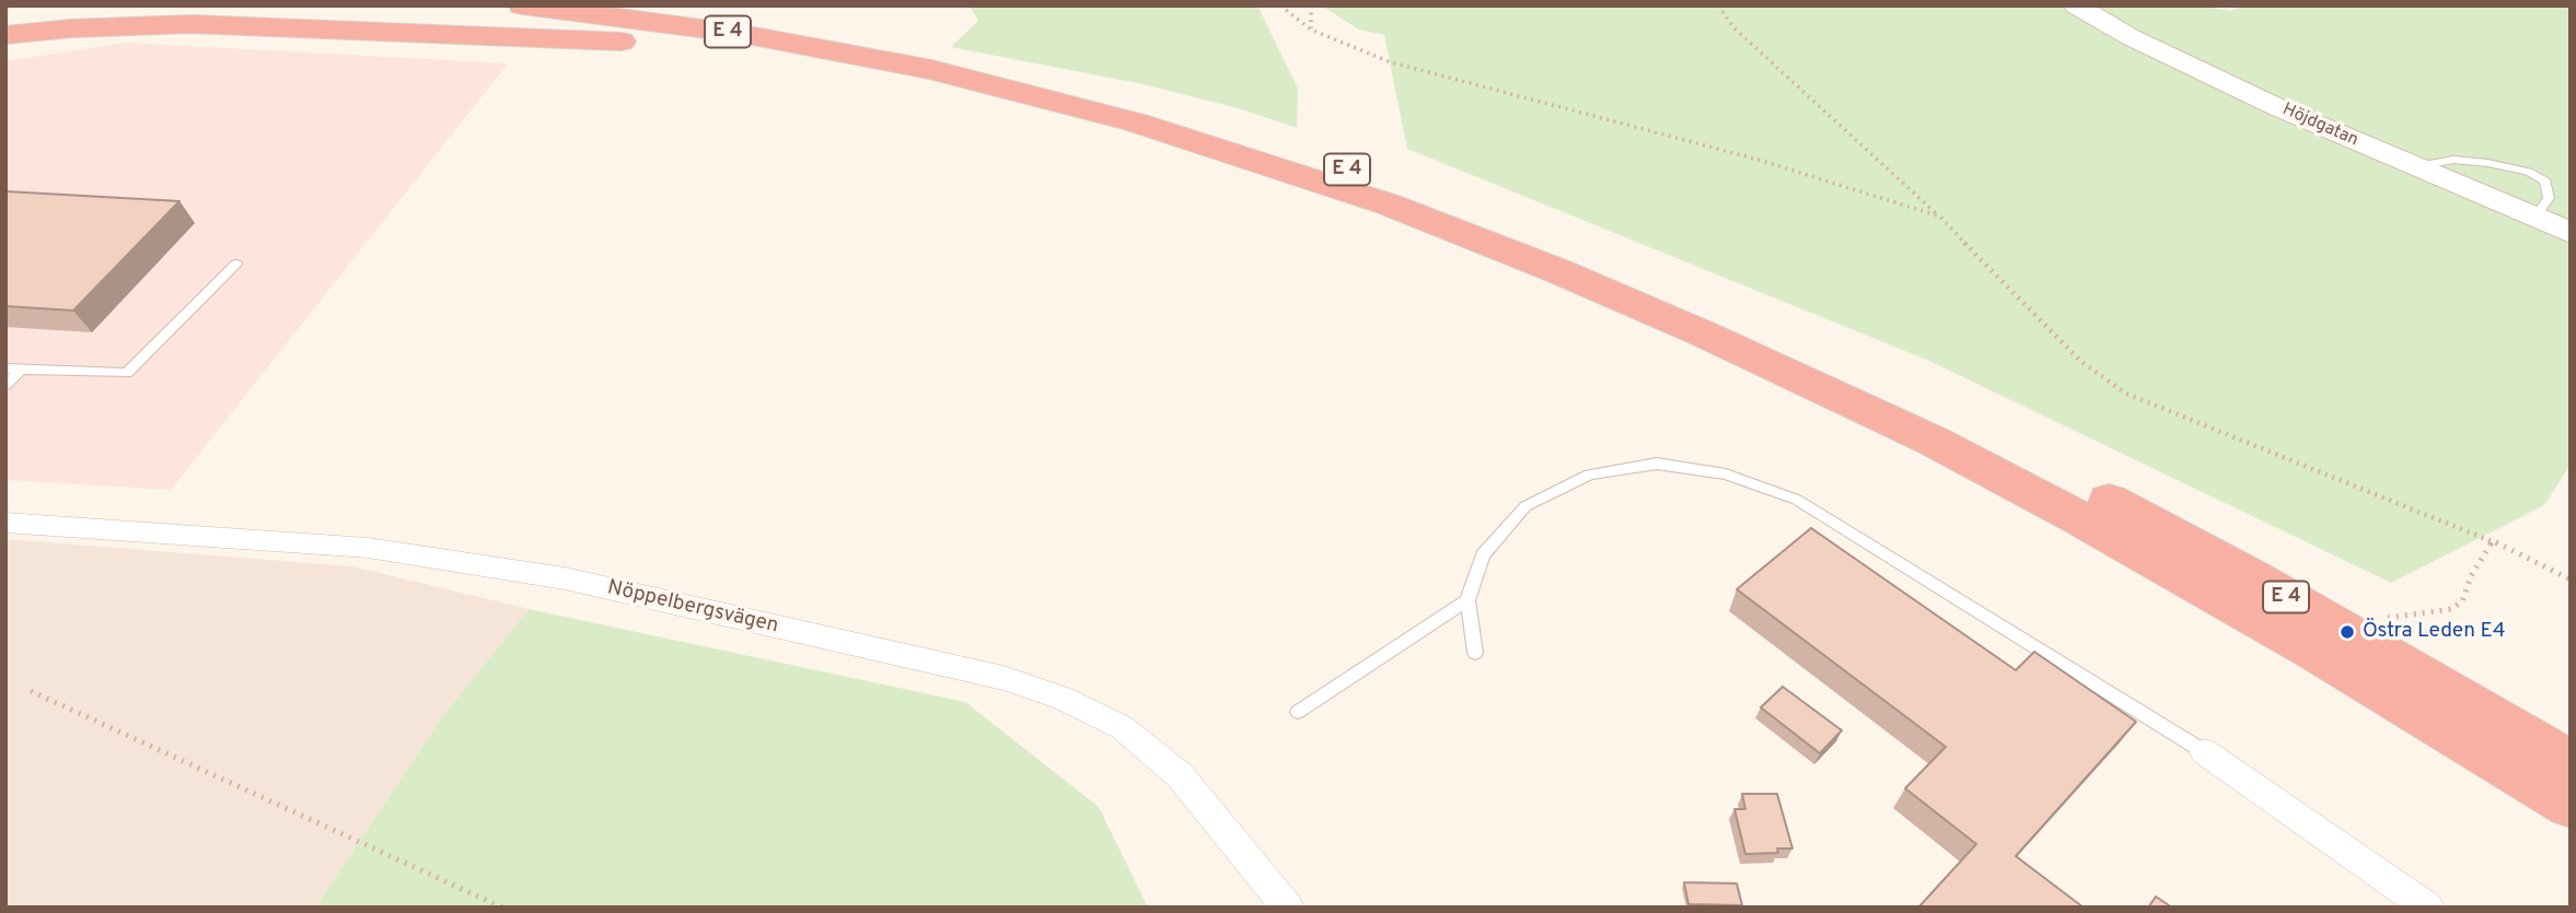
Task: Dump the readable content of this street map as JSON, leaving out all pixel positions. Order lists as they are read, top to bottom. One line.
{"streets":{"highway":["E 4"],"street":["Höjdgatan","Nöppelbergsvägen"]},"places":["Östra Leden E4"]}
